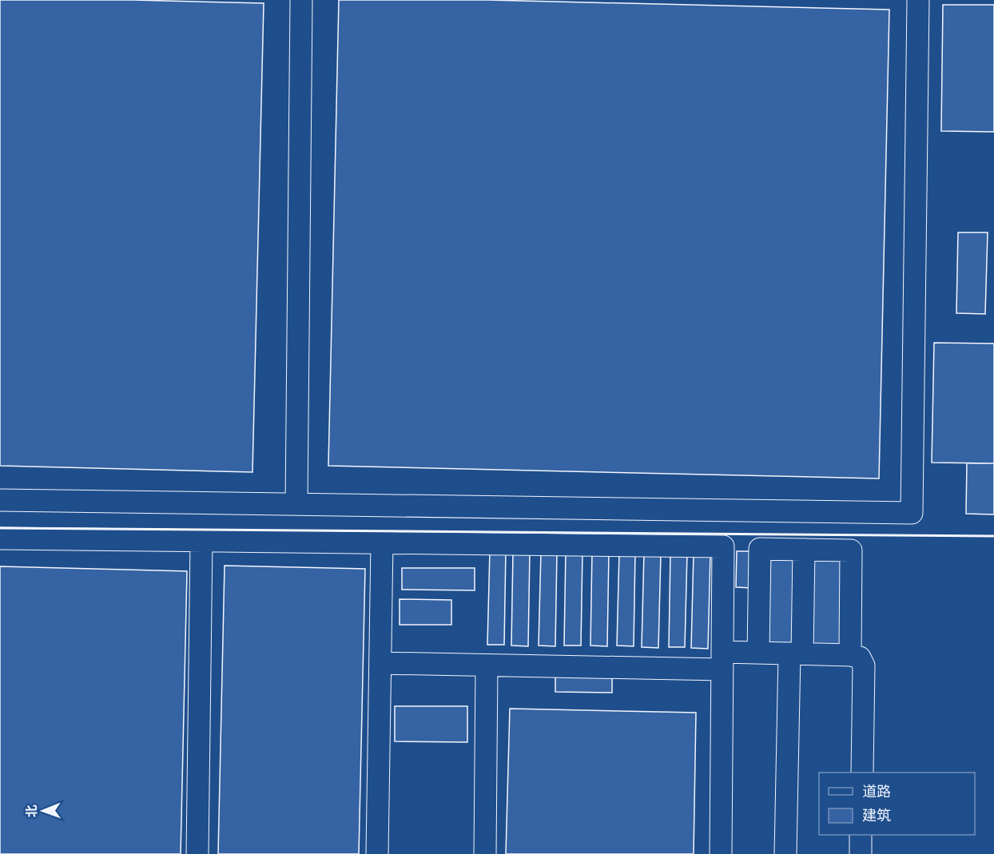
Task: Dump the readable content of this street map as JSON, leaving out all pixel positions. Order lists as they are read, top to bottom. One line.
{"legend":["道路","建筑"],"north":"left"}
